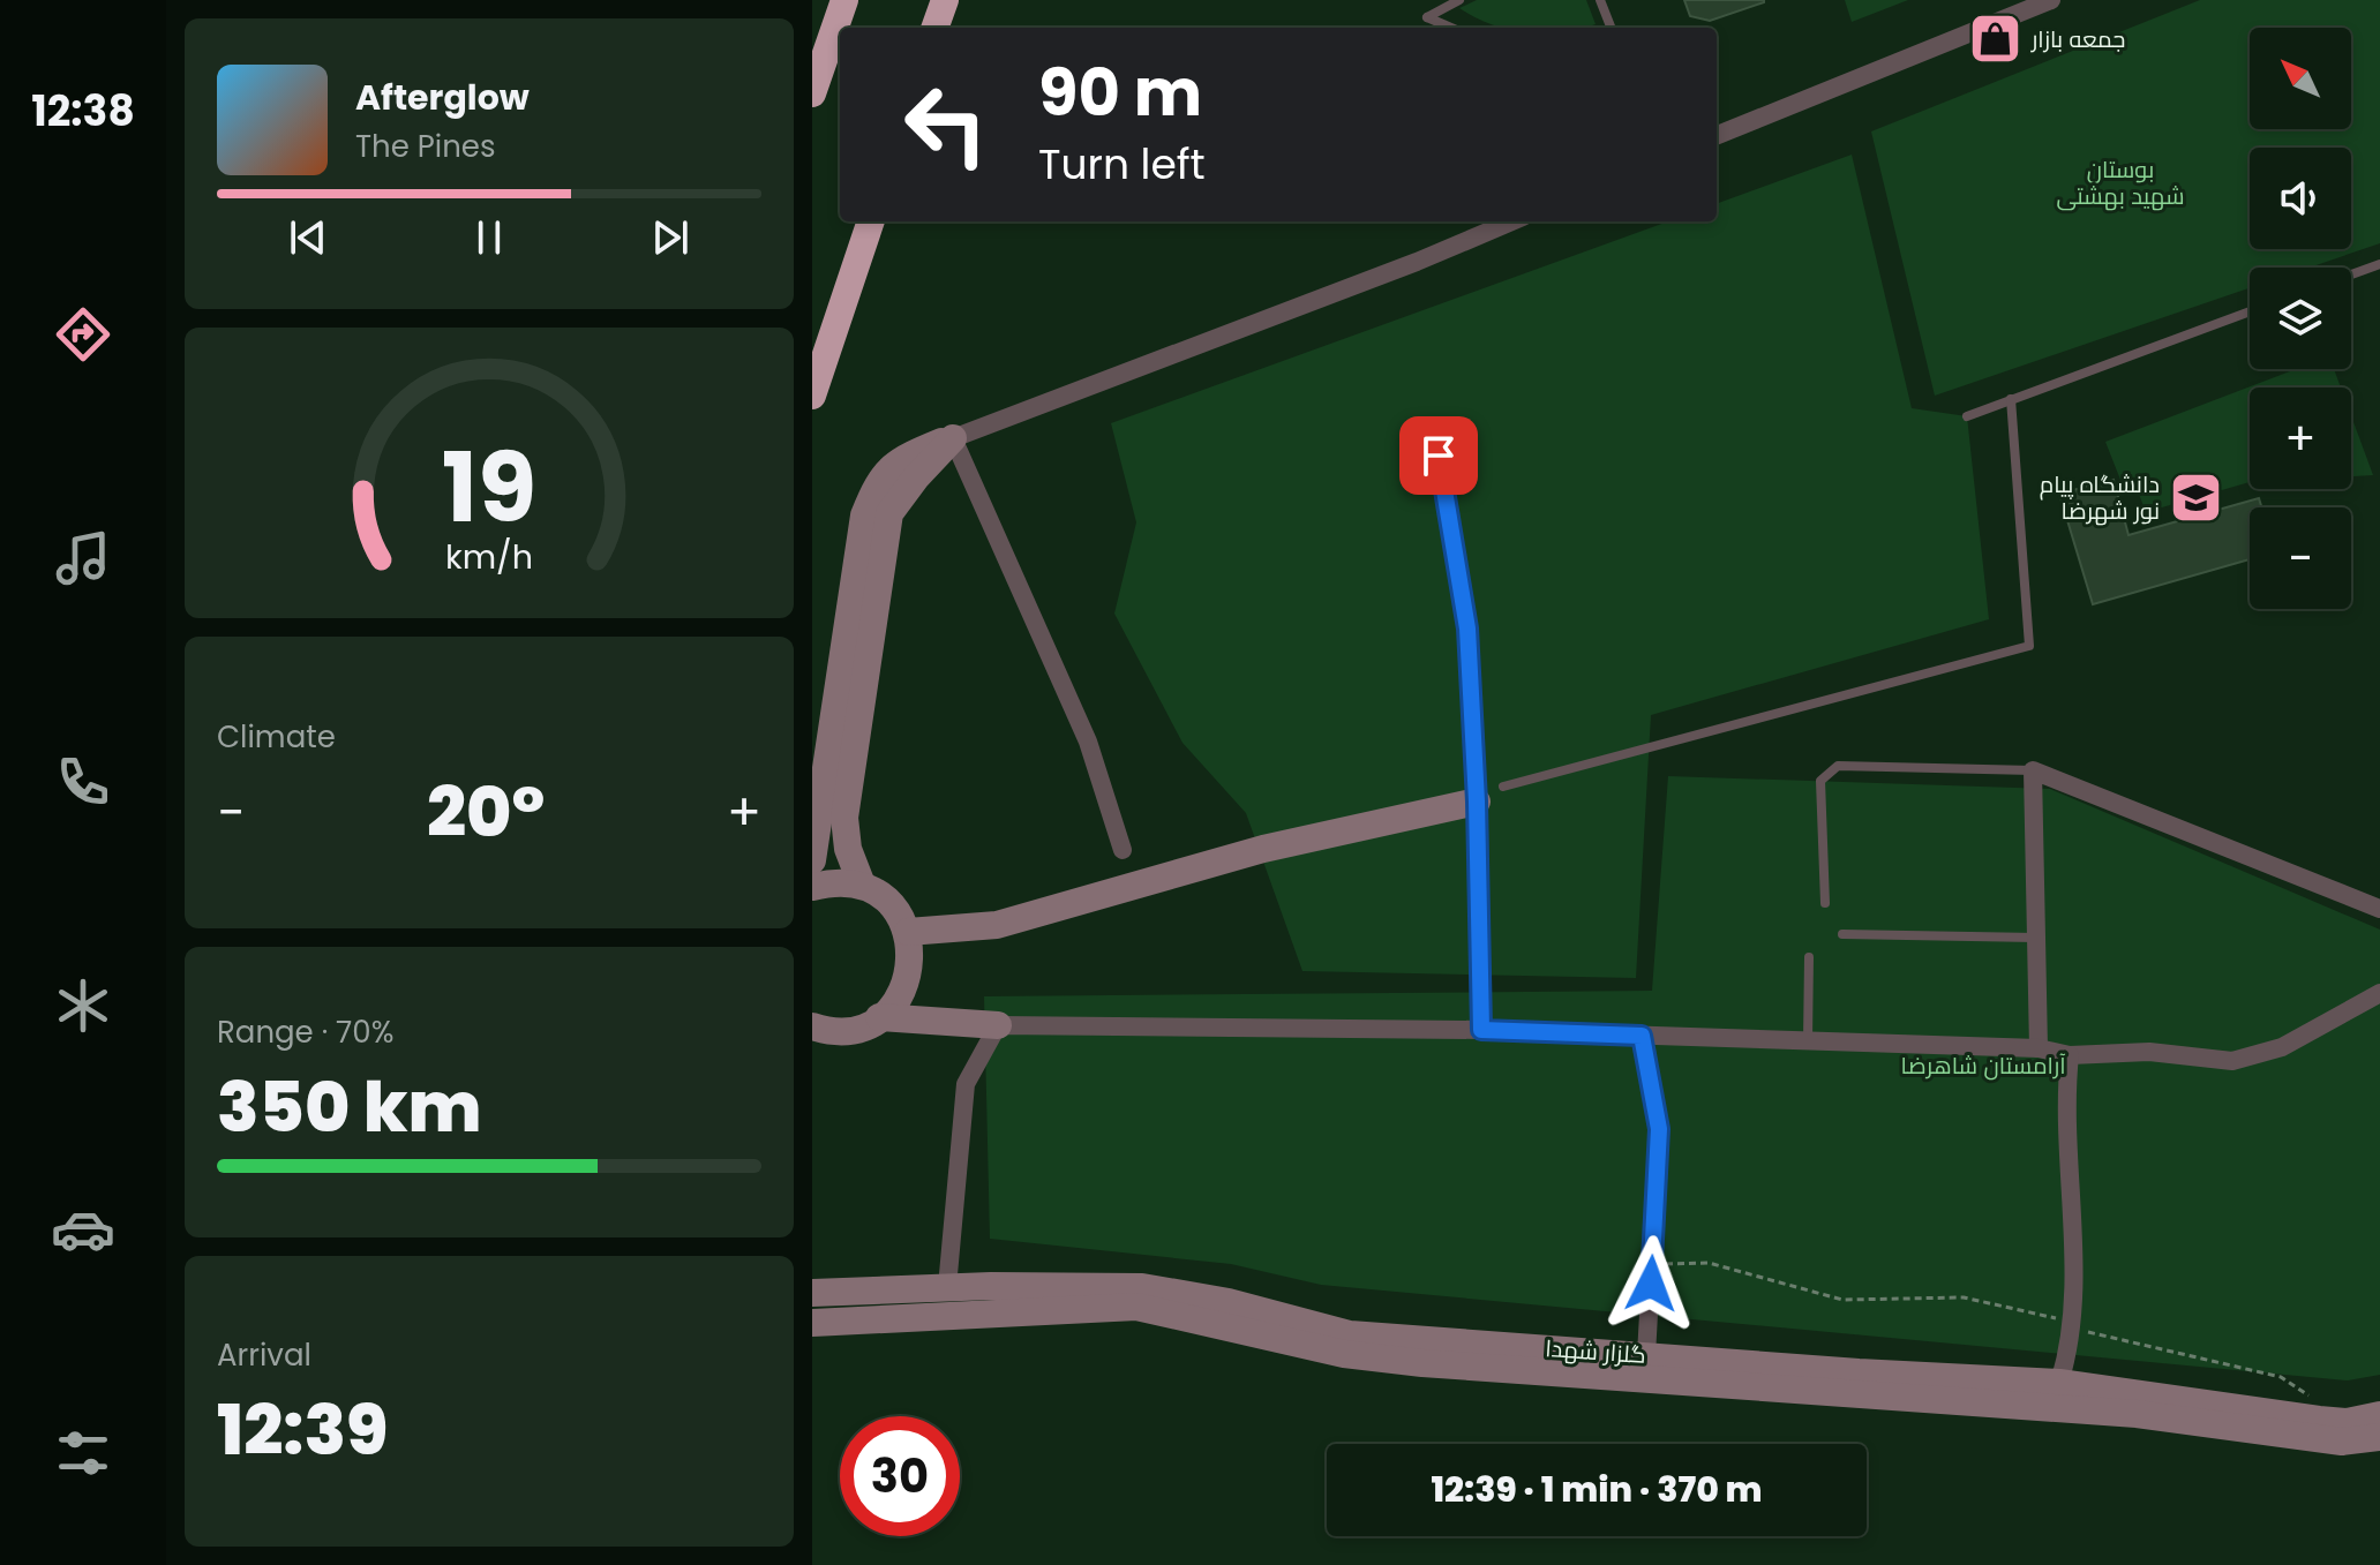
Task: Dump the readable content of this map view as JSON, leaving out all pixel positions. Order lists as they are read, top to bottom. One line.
{"streets":{"street":["گلزار شهدا"]},"parks":["بوستان شهید بهشتی","آرامستان شاهرضا"],"places":{"shop":["جمعه بازار"],"school or university":["دانشگاه پیام نور شهرضا"]},"north":"top left","page":{"tabs":"12:38","map_buttons":["+","−"],"turn":["90 m","Turn left"],"song":["Afterglow","The Pines"],"tile":["Climate",["Range · 70%","350 km"],["Arrival","12:39"]],"heat":["−","20°","+"],"limit":"30","trip":"12:39 · 1 min · 370 m","gauge":["19","km/h"]}}
